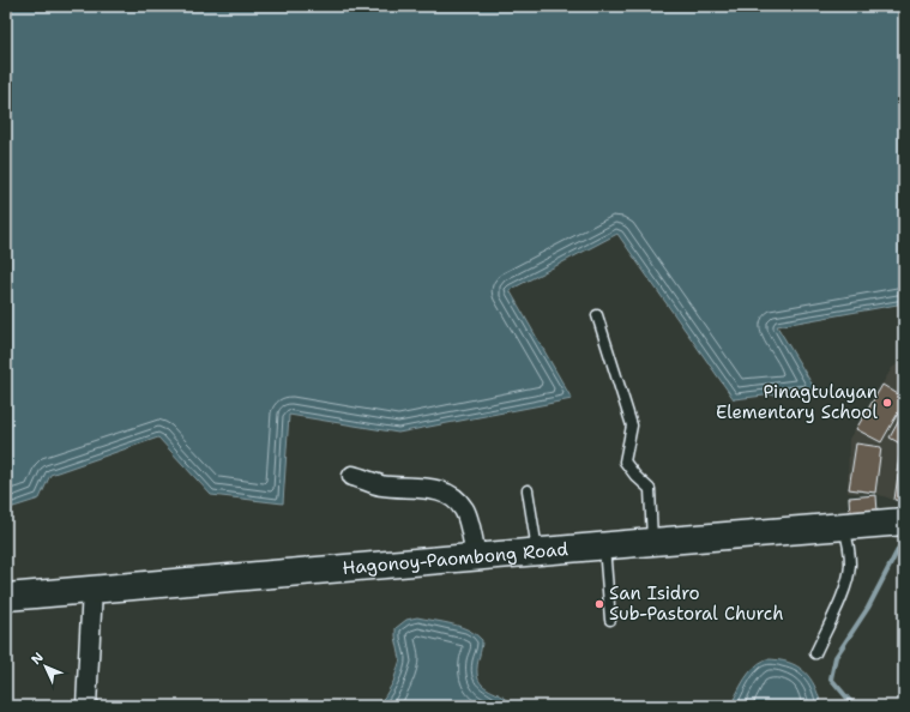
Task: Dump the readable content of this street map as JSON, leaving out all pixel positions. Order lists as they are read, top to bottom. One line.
{"streets":{"main road":["Hagonoy-Paombong Road"]},"places":["Pinagtulayan Elementary School","San Isidro Sub-Pastoral Church"],"north":"top left"}
